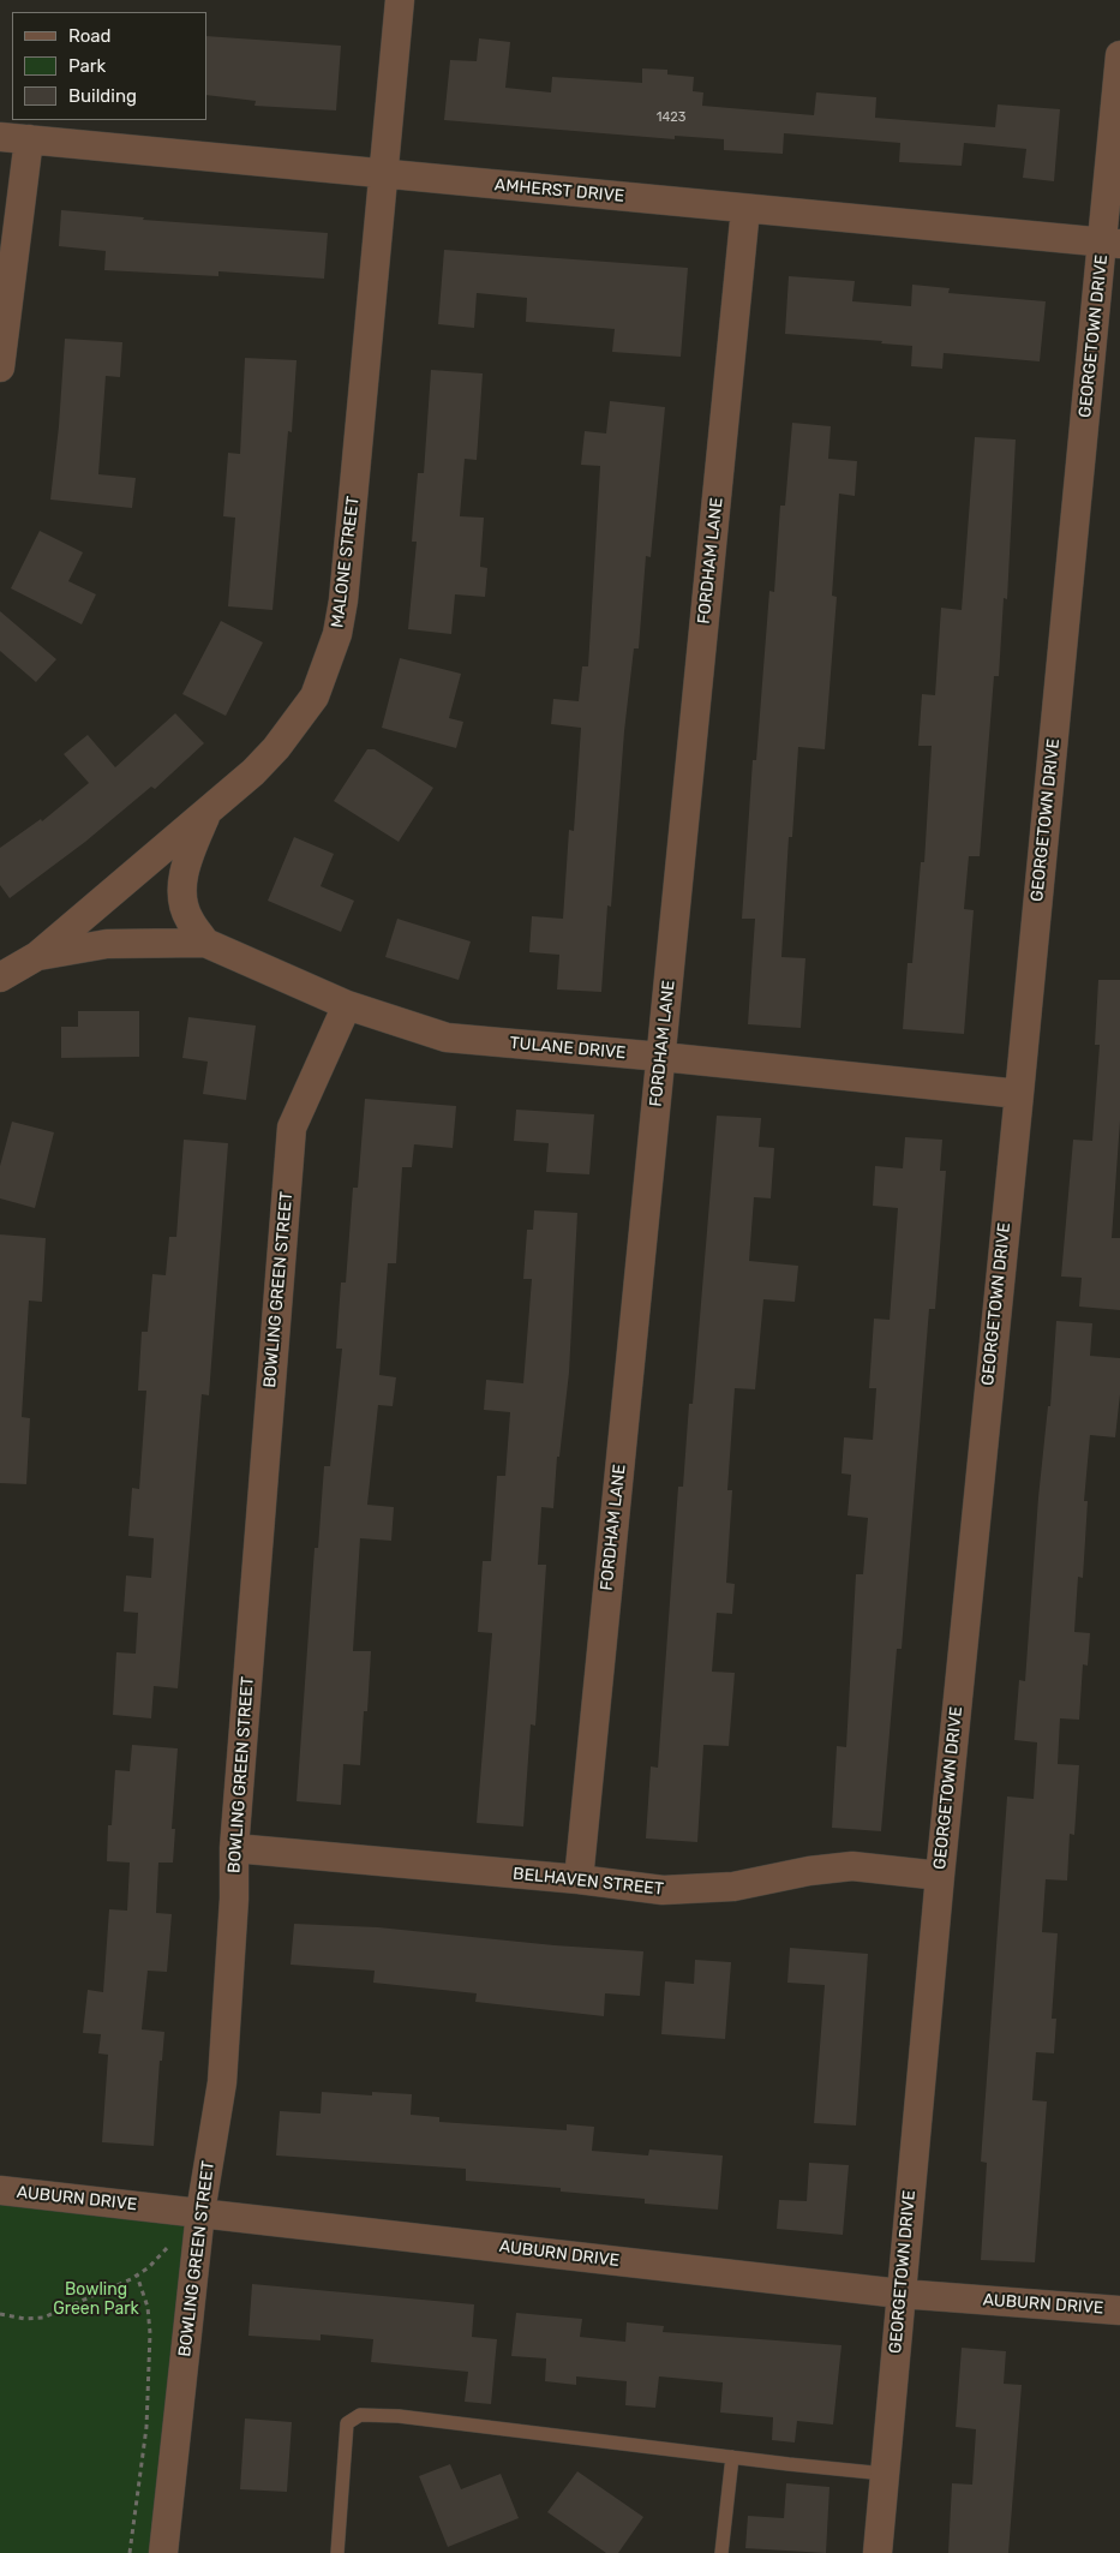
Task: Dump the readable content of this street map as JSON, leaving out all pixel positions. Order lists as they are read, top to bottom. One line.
{"streets":{"street":["AMHERST DRIVE","GEORGETOWN DRIVE","FORDHAM LANE","MALONE STREET","TULANE DRIVE","BOWLING GREEN STREET","BELHAVEN STREET","AUBURN DRIVE"]},"crossings":[["AMHERST DRIVE","GEORGETOWN DRIVE"],["AMHERST DRIVE","FORDHAM LANE"],["AMHERST DRIVE","MALONE STREET"],["GEORGETOWN DRIVE","TULANE DRIVE"],["GEORGETOWN DRIVE","BELHAVEN STREET"],["GEORGETOWN DRIVE","AUBURN DRIVE"],["FORDHAM LANE","TULANE DRIVE"],["FORDHAM LANE","BELHAVEN STREET"],["MALONE STREET","TULANE DRIVE"],["TULANE DRIVE","BOWLING GREEN STREET"],["BOWLING GREEN STREET","BELHAVEN STREET"],["BOWLING GREEN STREET","AUBURN DRIVE"]],"parks":["Bowling Green Park"],"house_numbers":["1423"],"legend":["Road","Park","Building"]}
